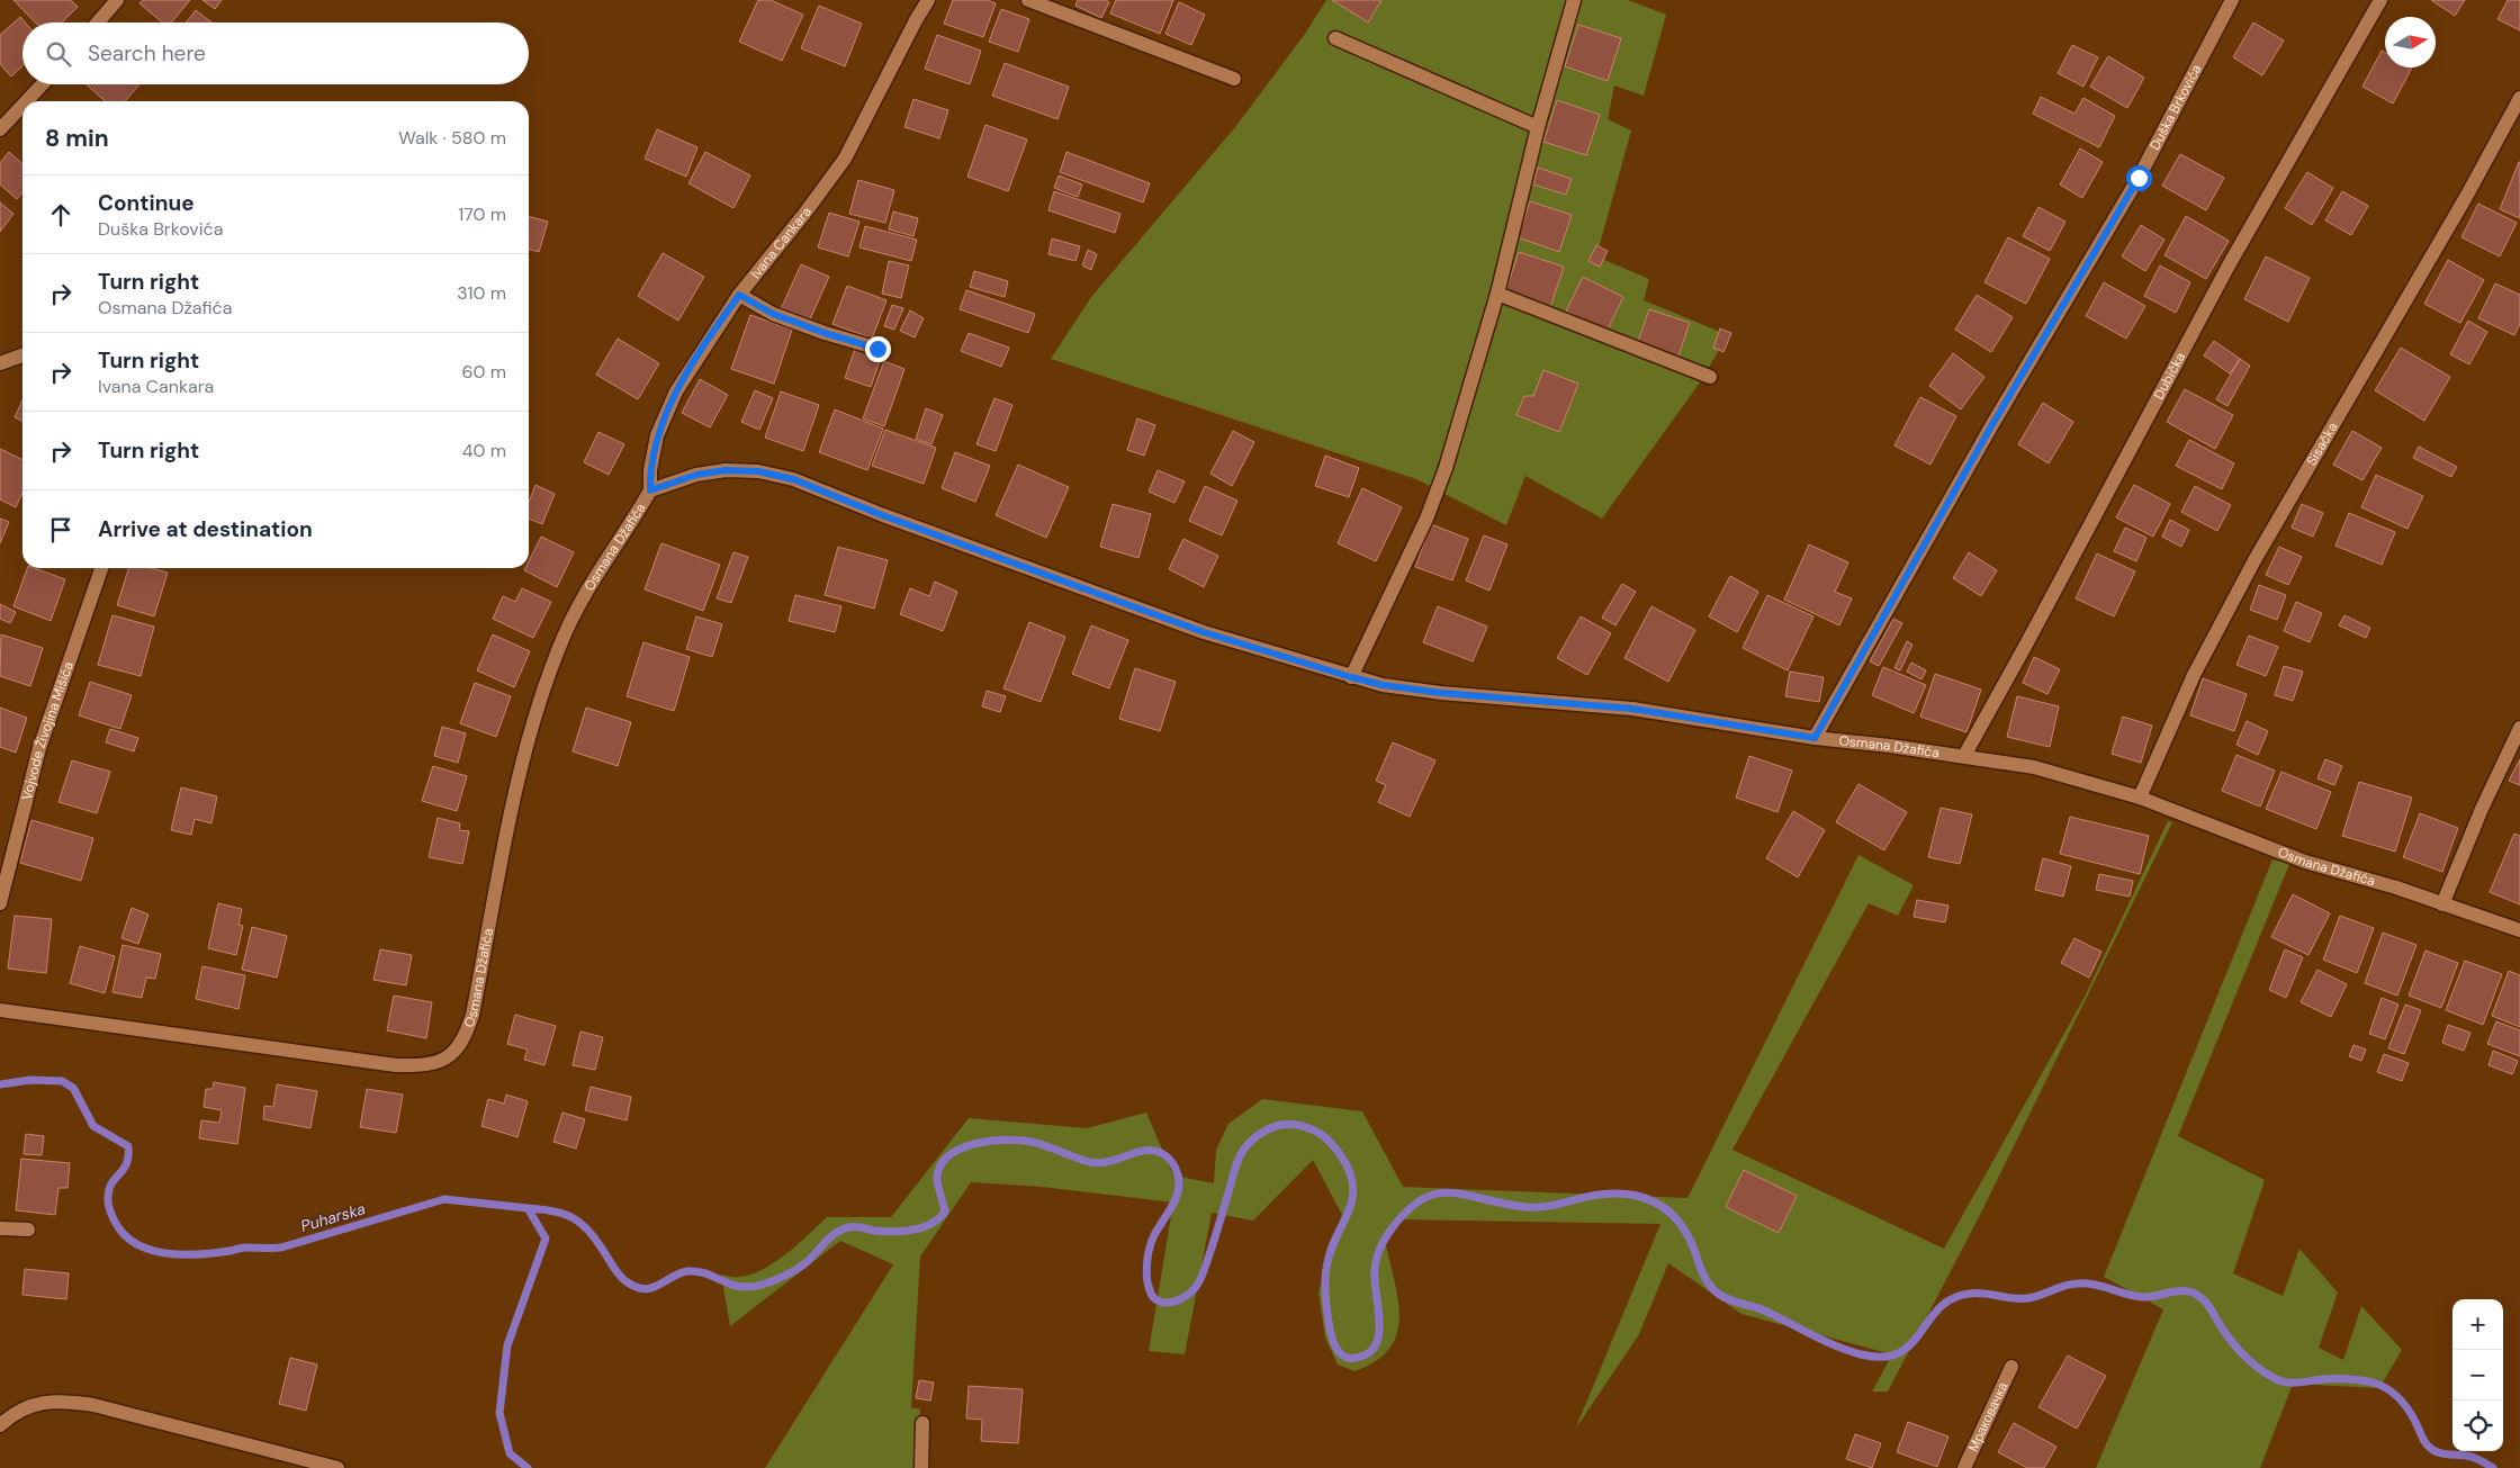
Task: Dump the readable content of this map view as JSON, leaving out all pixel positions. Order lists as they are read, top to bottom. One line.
{"streets":{"street":["Duška Brkovića","Ivana Cankara","Dubička","Sisačka","Osmana Džafića","Vojvode Živojina Mišića","Мраковачка"]},"crossings":[["Duška Brkovića","Osmana Džafića"],["Ivana Cankara","Osmana Džafića"],["Dubička","Osmana Džafića"],["Sisačka","Osmana Džafića"]],"water":["Puharska"],"north":"right","page":{"search":"Search here","heading":["8 min","Walk · 580 m"],"list":[["Continue","Duška Brkovića","170 m"],["Turn right","Osmana Džafića","310 m"],["Turn right","Ivana Cankara","60 m"],["Turn right","40 m"],"Arrive at destination"],"map_buttons":["+","−"]}}
